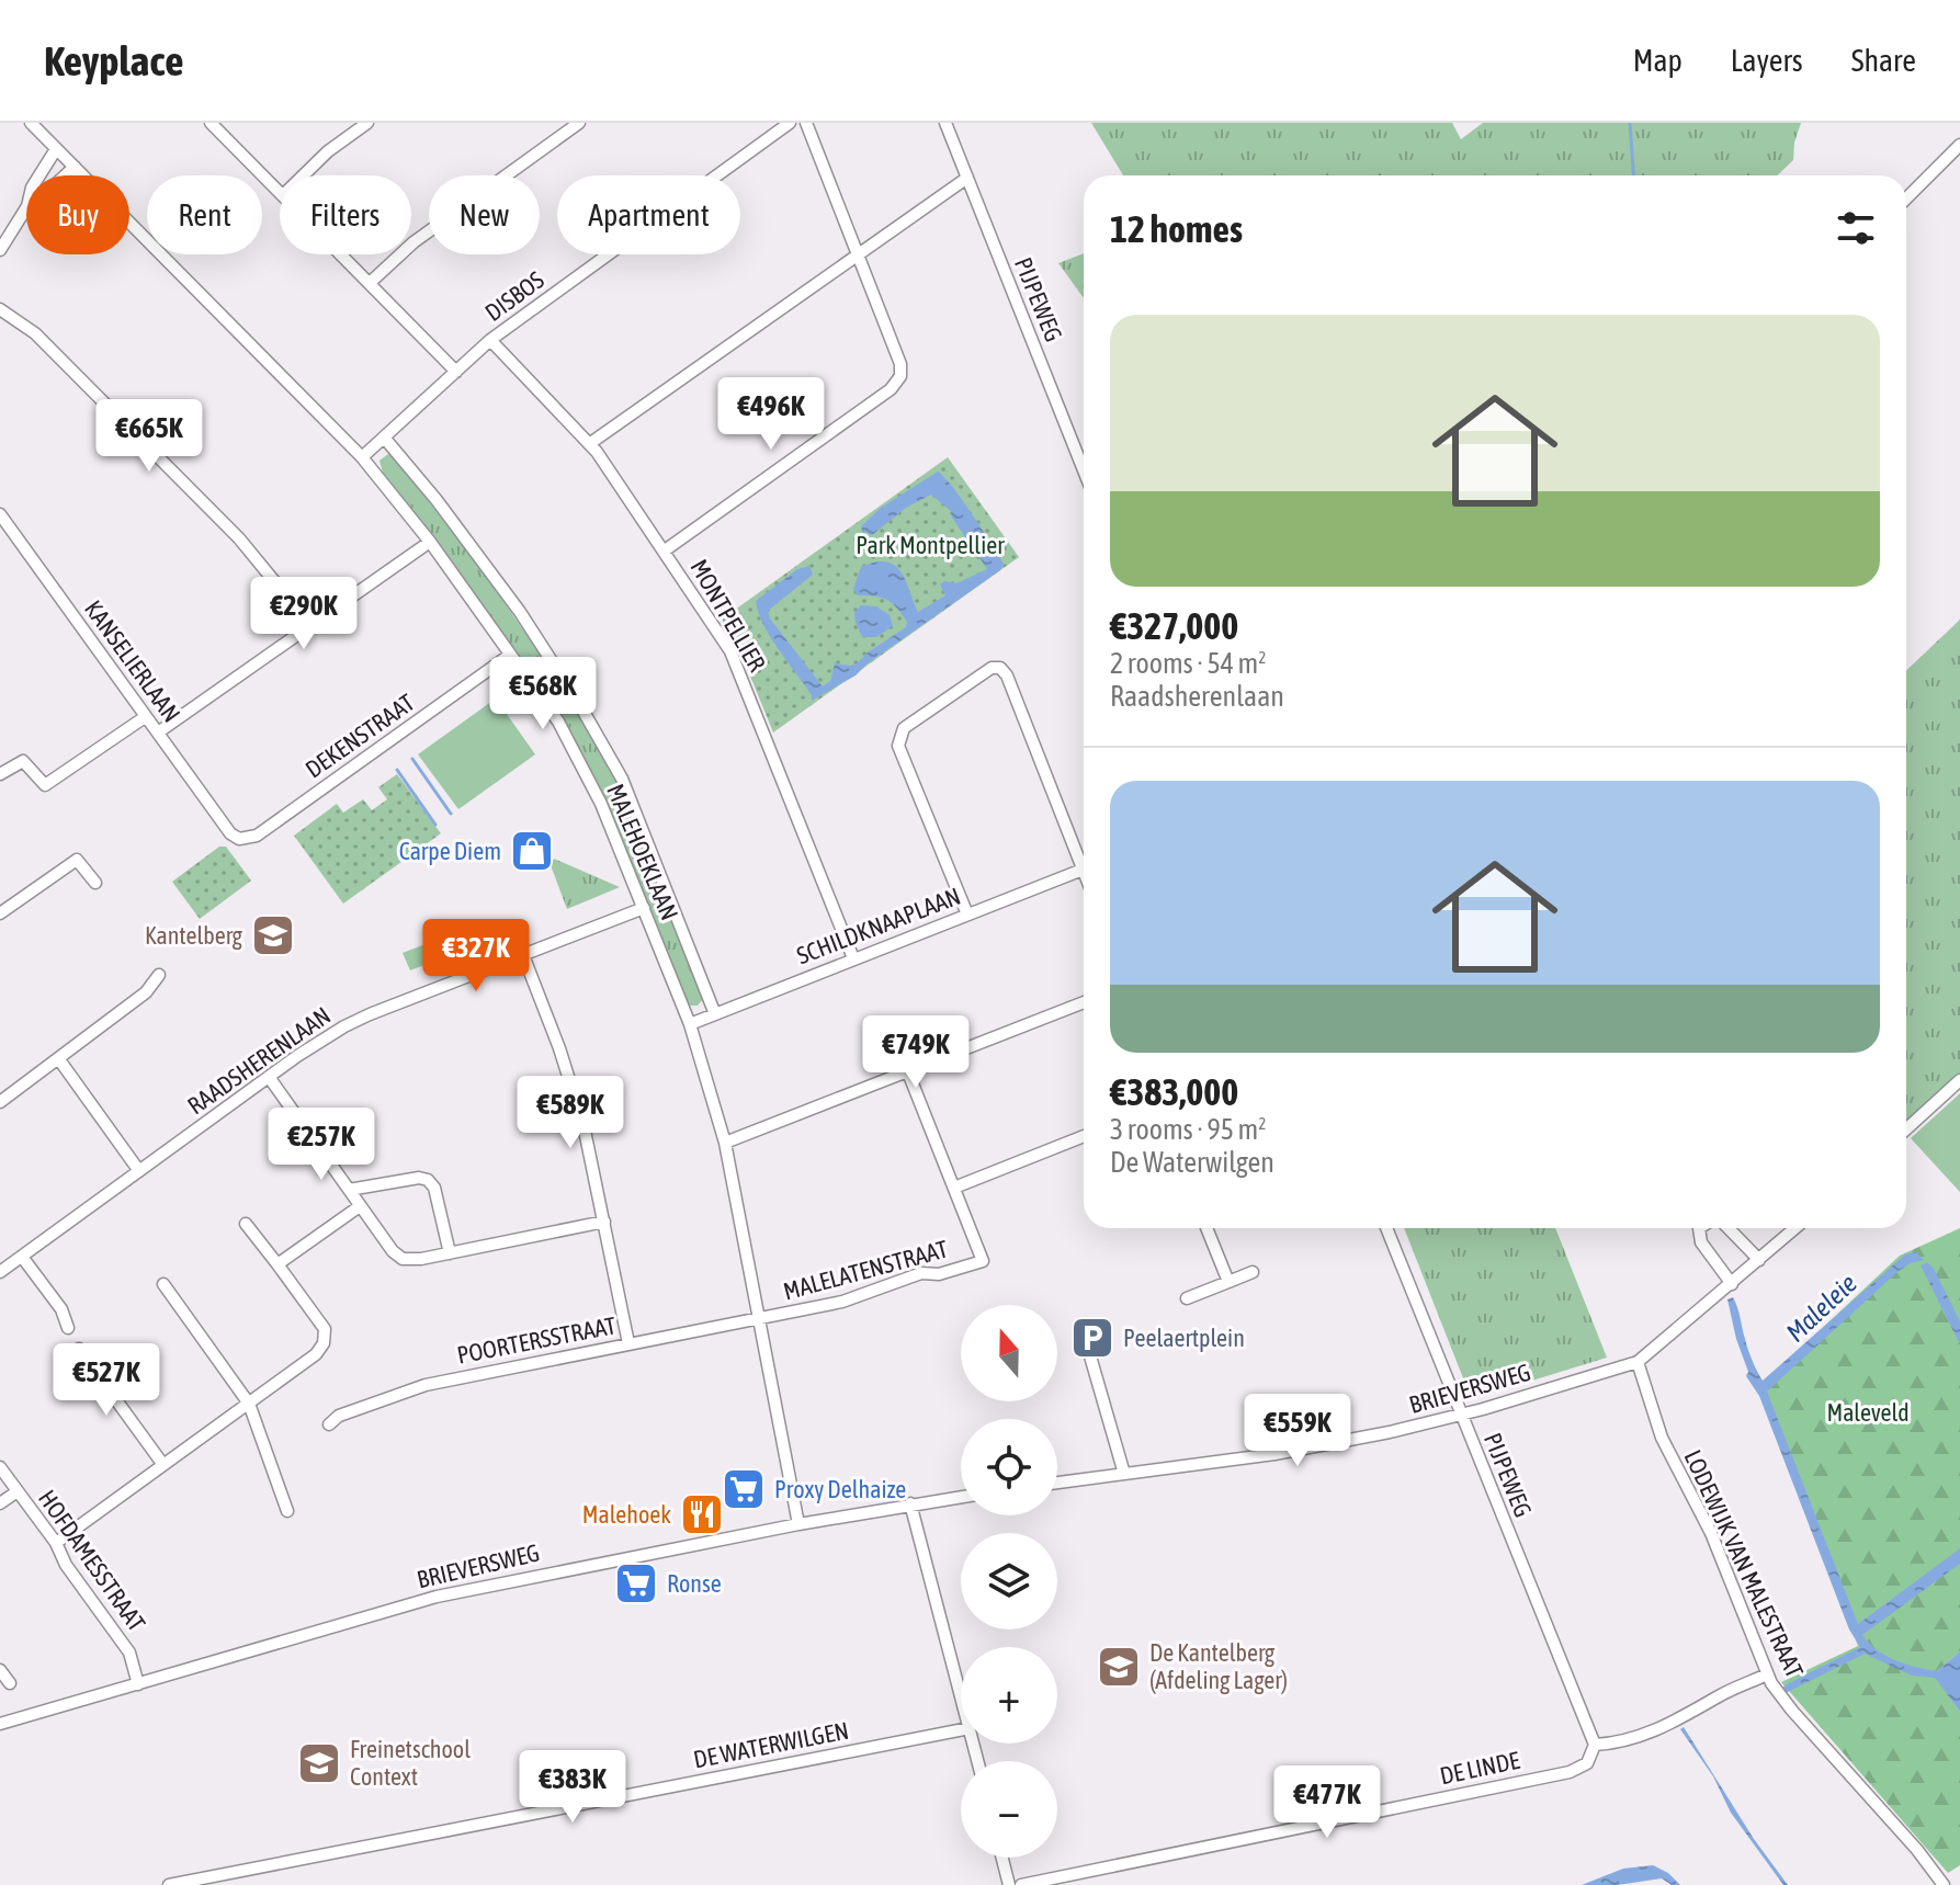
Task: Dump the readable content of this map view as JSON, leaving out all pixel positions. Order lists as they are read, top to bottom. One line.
{"streets":{"street":["DISBOS","PIJPEWEG","MONTPELLIER","KANSELIERLAAN","DEKENSTRAAT","MALEHOEKLAAN","SCHILDKNAAPLAAN","RAADSHERENLAAN","MALELATENSTRAAT","POORTERSSTRAAT","BRIEVERSWEG","HOFDAMESSTRAAT","LODEWIJK VAN MALESTRAAT","DE WATERWILGEN","DE LINDE"]},"crossings":[["DISBOS","MONTPELLIER"],["DISBOS","MALEHOEKLAAN"],["PIJPEWEG","BRIEVERSWEG"],["PIJPEWEG","DE LINDE"],["MONTPELLIER","SCHILDKNAAPLAAN"],["KANSELIERLAAN","DEKENSTRAAT"],["DEKENSTRAAT","MALEHOEKLAAN"],["MALEHOEKLAAN","SCHILDKNAAPLAAN"],["MALEHOEKLAAN","RAADSHERENLAAN"],["MALEHOEKLAAN","MALELATENSTRAAT"],["MALEHOEKLAAN","POORTERSSTRAAT"],["MALEHOEKLAAN","BRIEVERSWEG"],["MALELATENSTRAAT","POORTERSSTRAAT"],["BRIEVERSWEG","HOFDAMESSTRAAT"],["BRIEVERSWEG","LODEWIJK VAN MALESTRAAT"]],"water":["Maleleie"],"parks":["Park Montpellier","Maleveld"],"places":{"shop":["Carpe Diem"],"school or university":["Kantelberg","De Kantelberg (Afdeling Lager)","Freinetschool Context"],"parking":["Peelaertplein"],"supermarket":["Proxy Delhaize","Ronse"],"restaurant":["Malehoek"]},"north":"top","page":{"header":"Keyplace","nav":["Map","Layers","Share"],"chip":["Buy","Rent","Filters","New","Apartment"],"heading":"12 homes","list":[{"name":"€327,000","note":"2 rooms · 54 m² · Raadsherenlaan"},{"name":"€383,000","note":"3 rooms · 95 m² · De Waterwilgen"}],"price":["€496K","€665K","€290K","€568K","€327K","€749K","€589K","€257K","€527K","€559K","€383K","€477K"],"map_buttons":["+","−"]}}
